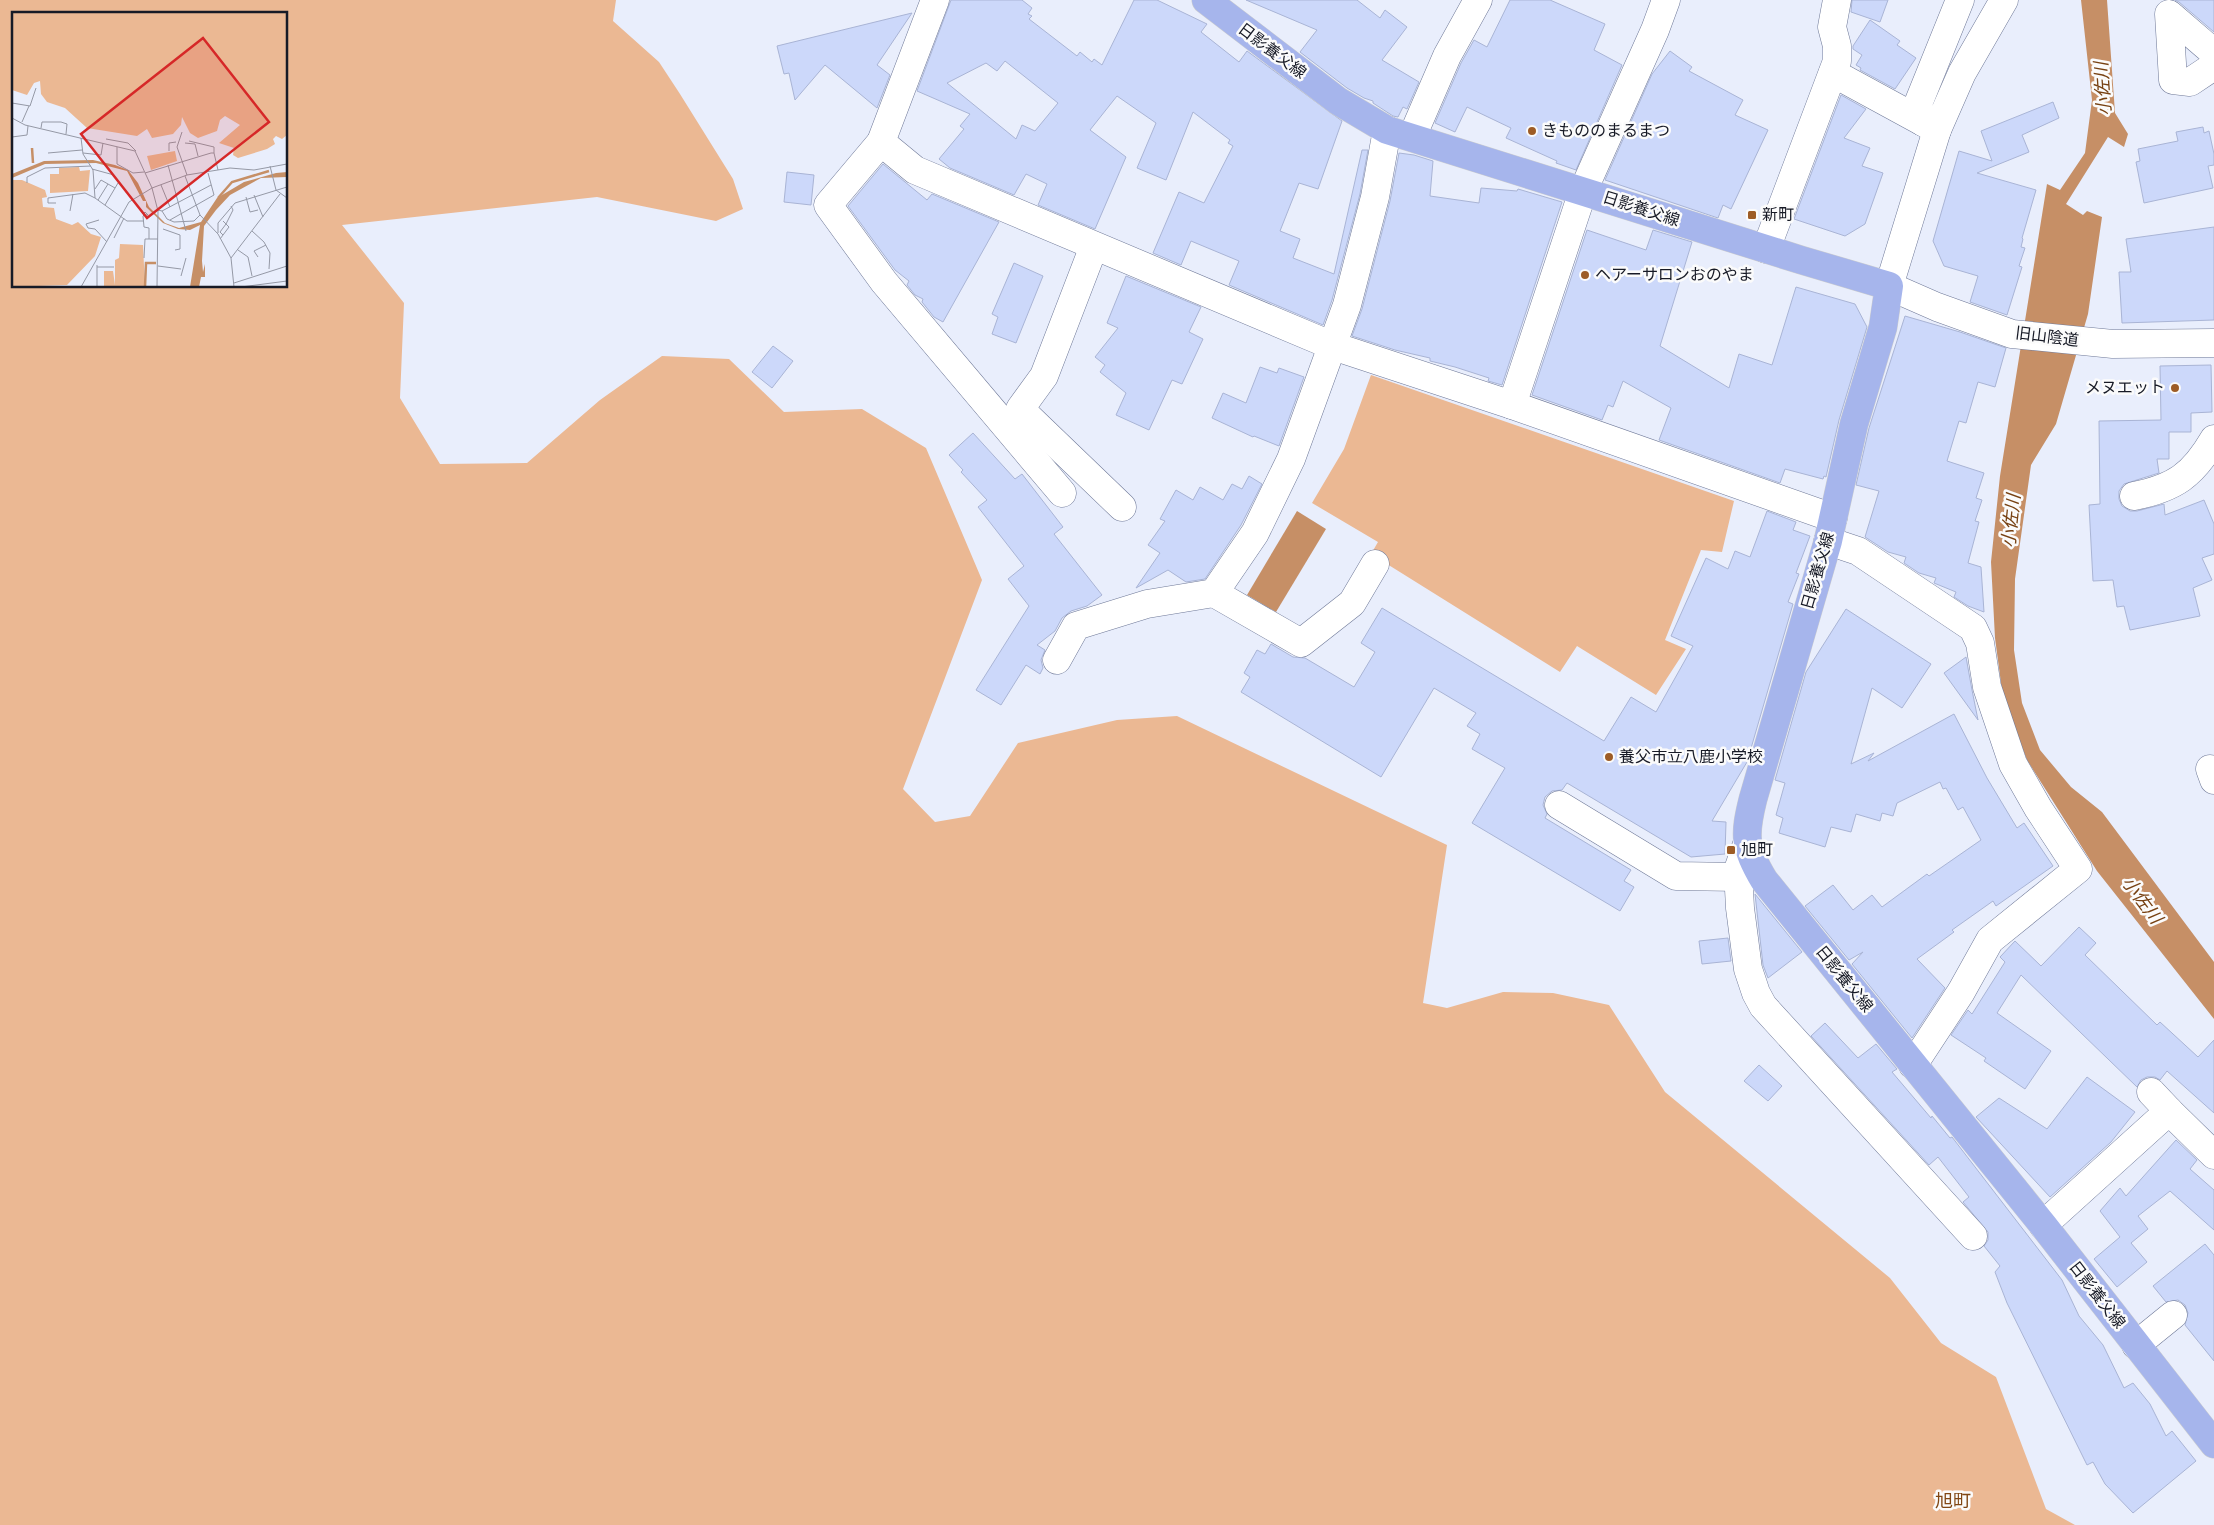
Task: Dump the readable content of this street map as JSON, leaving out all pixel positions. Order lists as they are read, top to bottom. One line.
{"streets":{"main road":["日影養父線"],"street":["旧山陰道"]},"crossings":[["日影養父線","旧山陰道"]],"districts":["旭町"],"water":["小佐川"],"places":{"other":["きもののまるまつ","ヘアーサロンおのやま","メヌエット","養父市立八鹿小学校"],"transit":["新町","旭町"]}}
